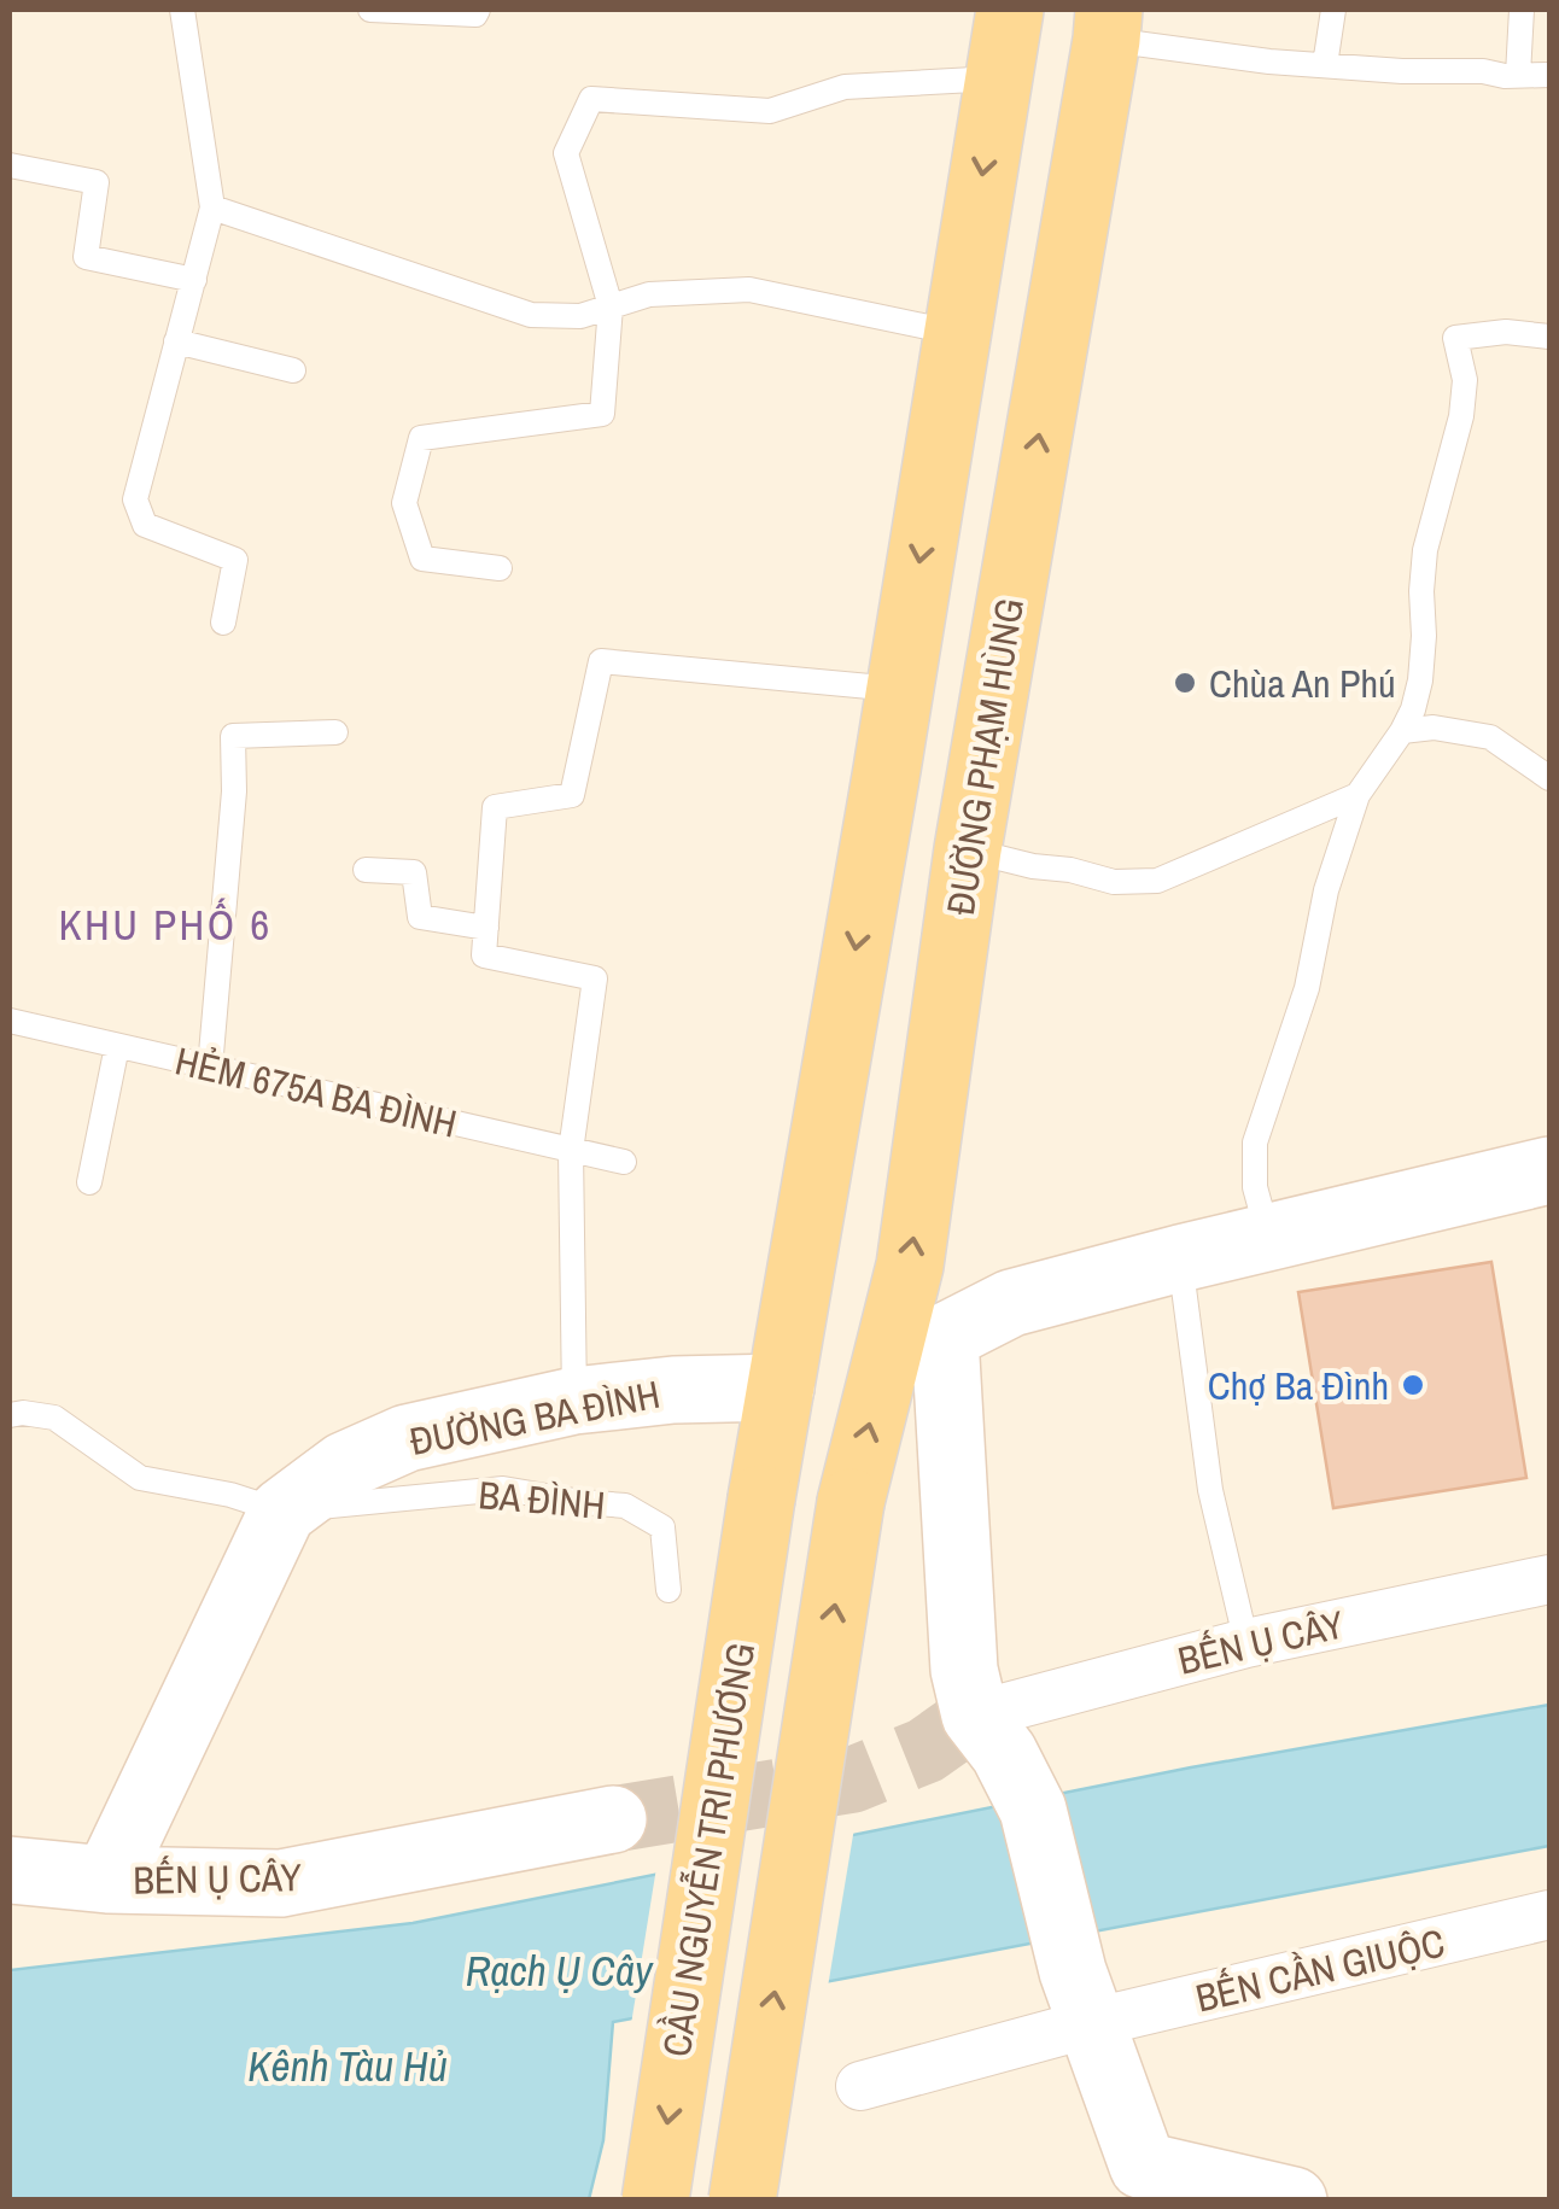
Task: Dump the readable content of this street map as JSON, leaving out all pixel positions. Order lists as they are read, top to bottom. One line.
{"streets":{"main road":["ĐƯỜNG PHẠM HÙNG","CẦU NGUYỄN TRI PHƯƠNG"],"street":["ĐƯỜNG BA ĐÌNH","BẾN Ụ CÂY","BẾN CẦN GIUỘC"],"lane":["HẺM 675A BA ĐÌNH","BA ĐÌNH"]},"crossings":[["ĐƯỜNG BA ĐÌNH","BA ĐÌNH"],["ĐƯỜNG BA ĐÌNH","BẾN Ụ CÂY"],["ĐƯỜNG BA ĐÌNH","CẦU NGUYỄN TRI PHƯƠNG"]],"one_way":["CẦU NGUYỄN TRI PHƯƠNG"],"districts":["KHU PHỐ 6"],"water":["Rạch Ụ Cây","Kênh Tàu Hủ"],"places":["Chùa An Phú","Chợ Ba Đình"]}
